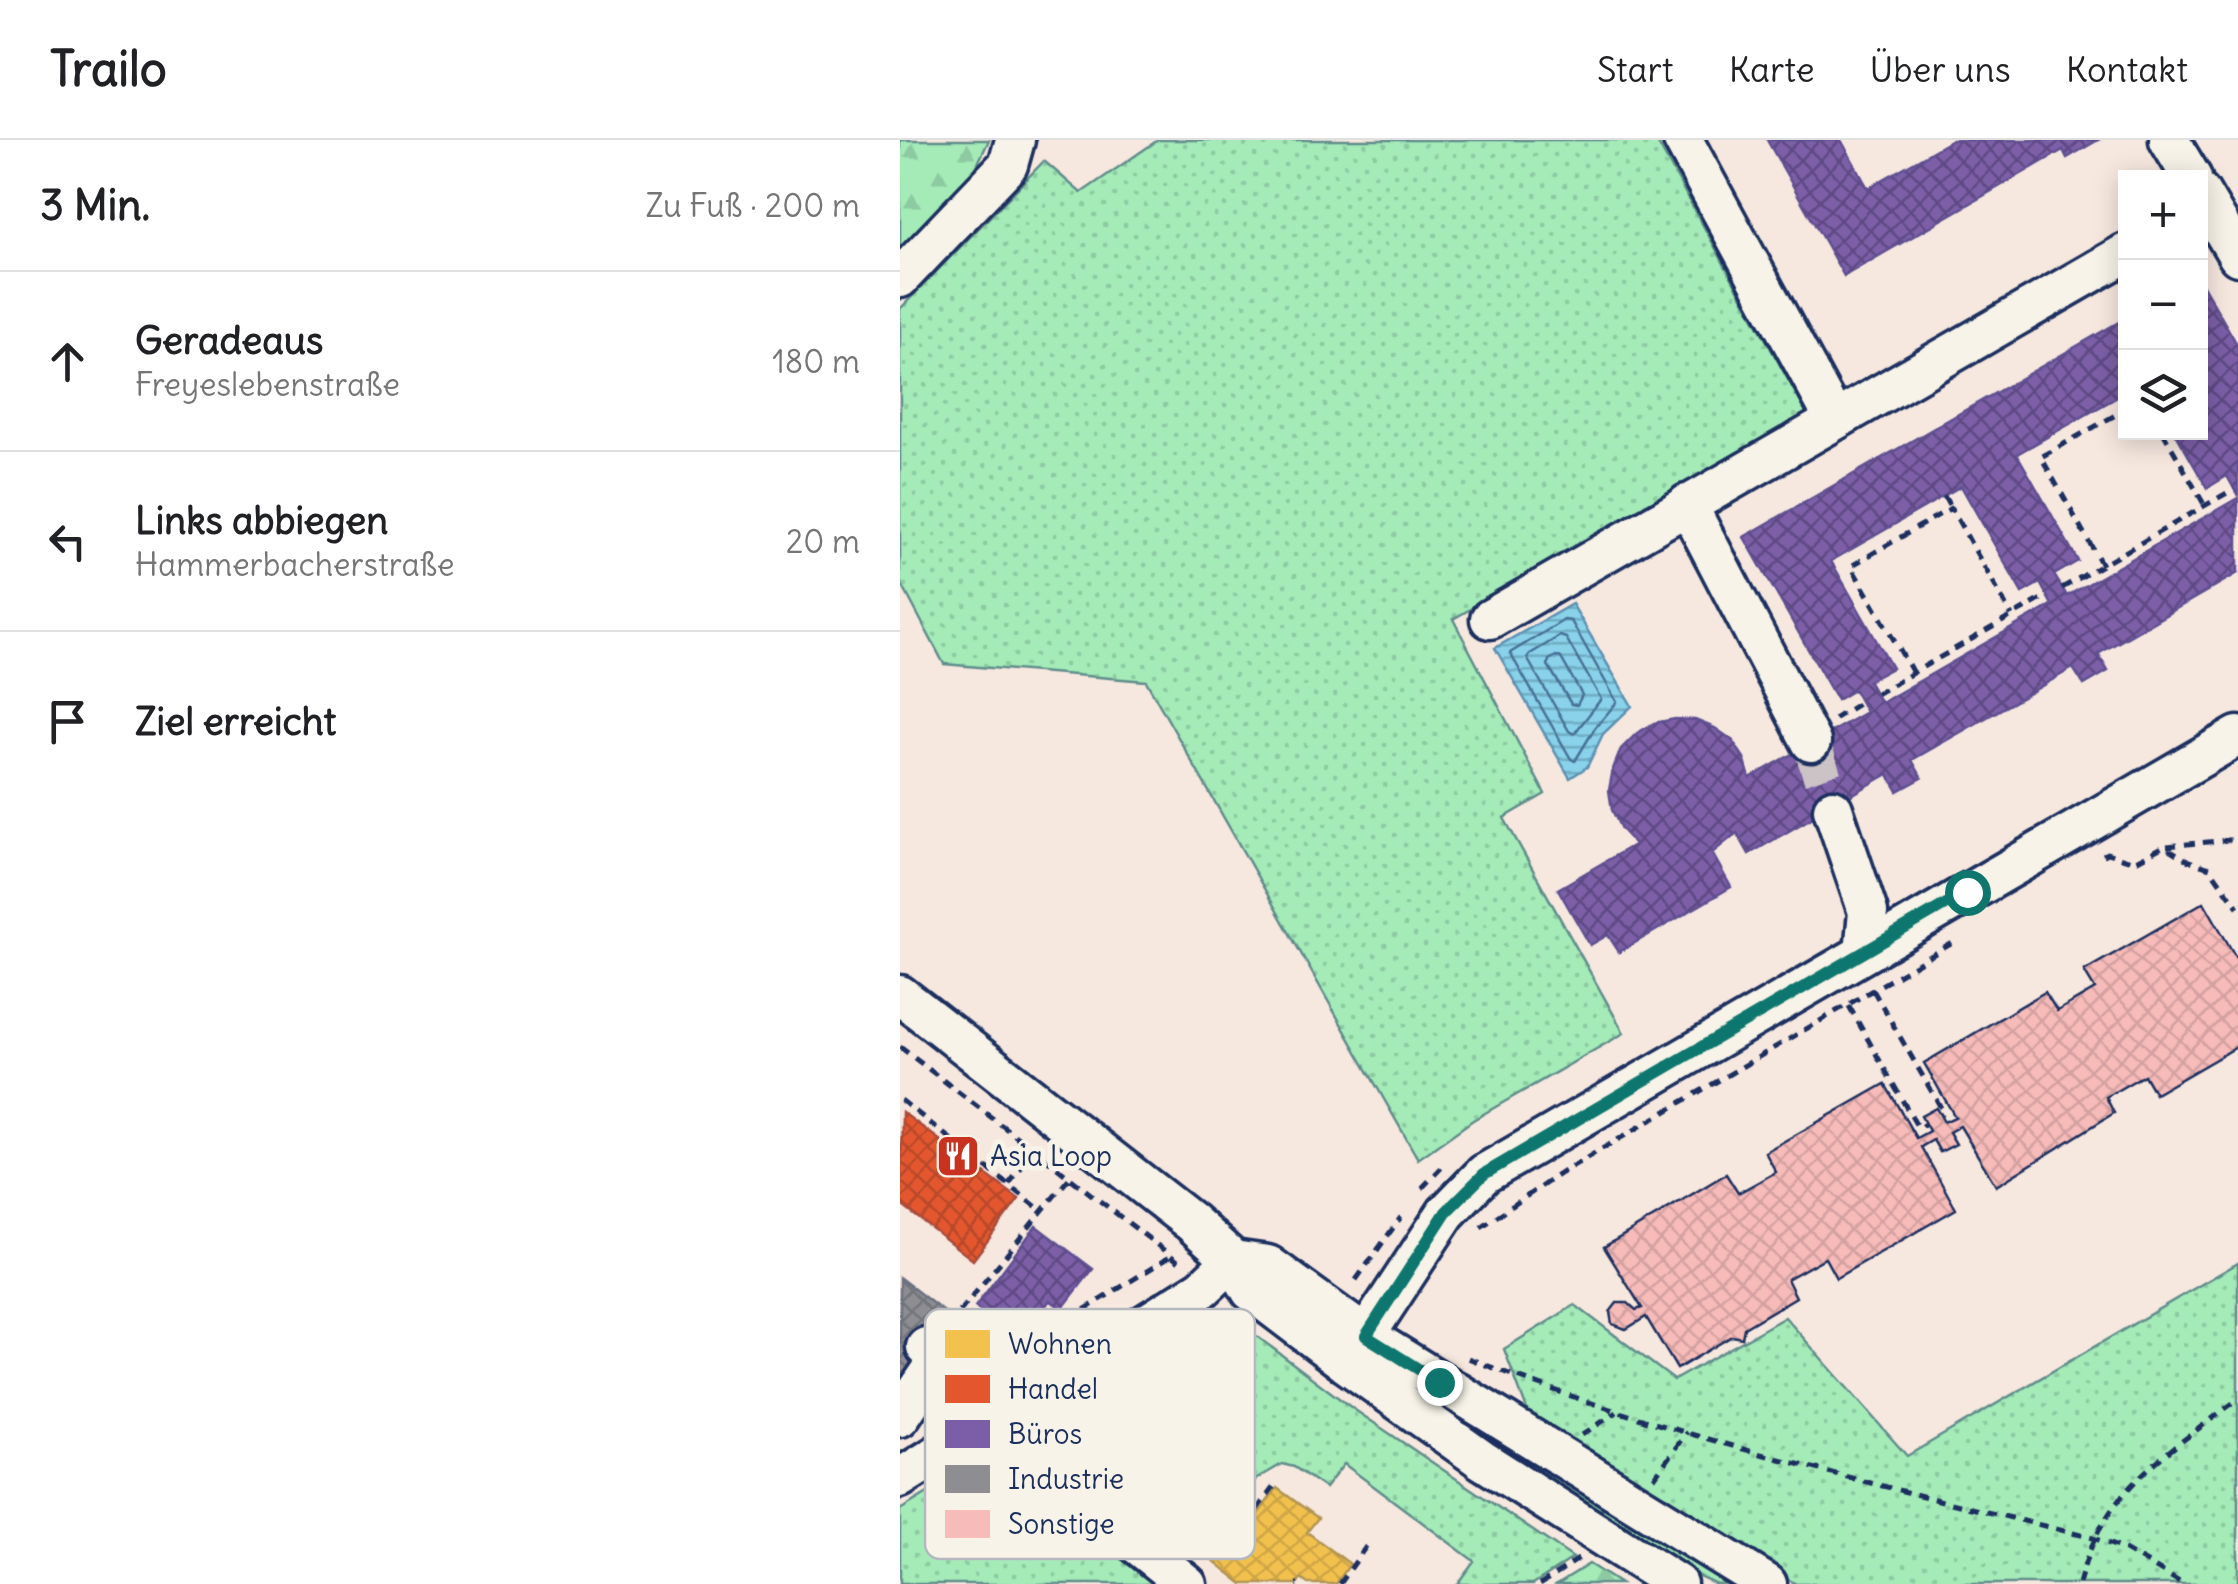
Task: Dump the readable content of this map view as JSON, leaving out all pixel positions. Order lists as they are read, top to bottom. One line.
{"places":{"restaurant":["Asia Loop"]},"legend":["Wohnen","Handel","Büros","Industrie","Sonstige"],"page":{"header":"Trailo","nav":["Start","Karte","Über uns","Kontakt"],"heading":["3 Min.","Zu Fuß · 200 m"],"map_buttons":["+","−"],"list":[["Geradeaus","Freyeslebenstraße","180 m"],["Links abbiegen","Hammerbacherstraße","20 m"],"Ziel erreicht"]}}
